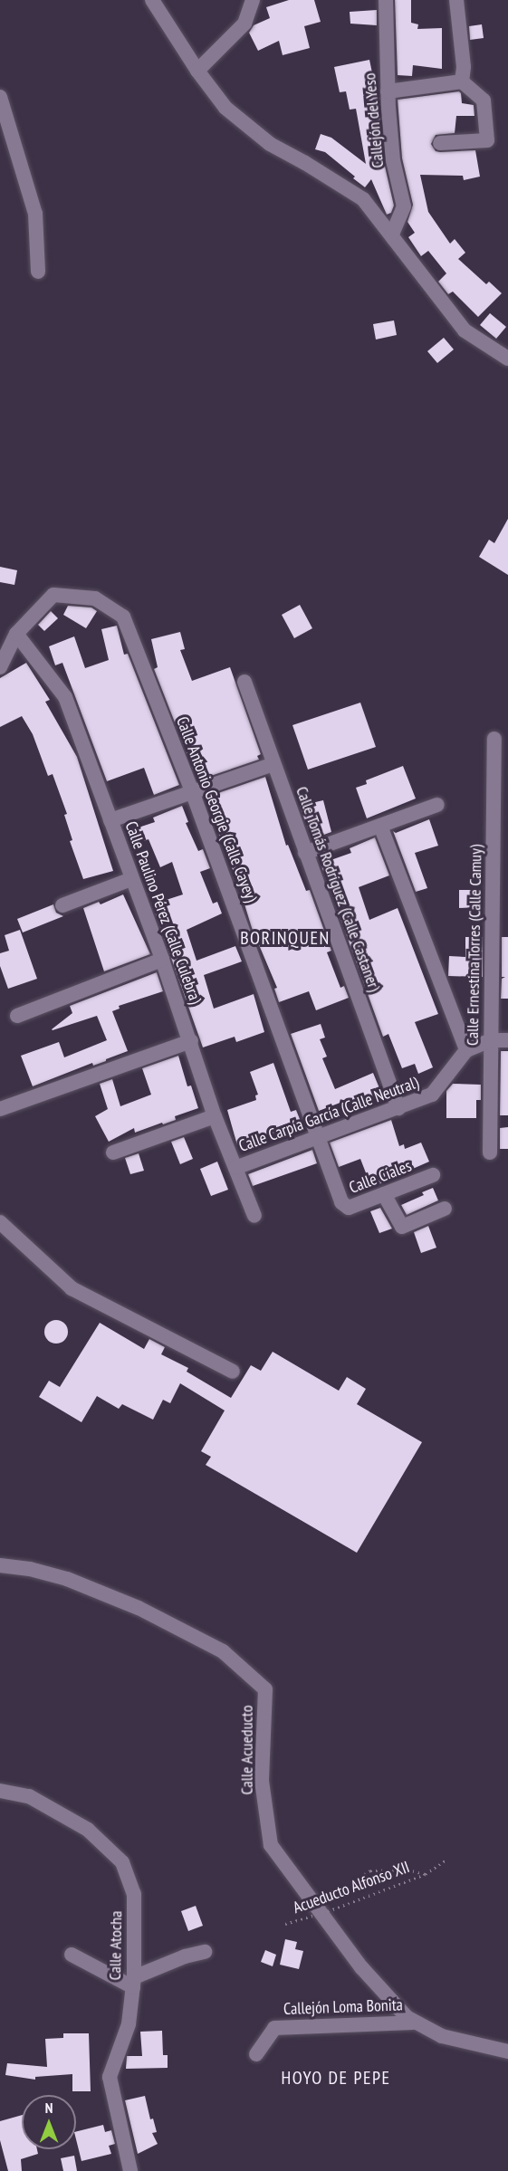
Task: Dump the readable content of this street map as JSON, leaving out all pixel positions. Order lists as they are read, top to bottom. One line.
{"streets":{"street":["Callejón del Yeso","Calle Antonio Georgie (Calle Cayey)","Calle Tomás Rodríguez (Calle Castaner)","Calle Paulino Pérez (Calle Culebra)","Calle Ernestina Torres (Calle Camuy)","Calle Carpía García (Calle Neutral)","Calle Ciales","Calle Acueducto","Calle Atocha","Callejón Loma Bonita"],"path":["Acueducto Alfonso XII"]},"crossings":[["Calle Antonio Georgie (Calle Cayey)","Calle Paulino Pérez (Calle Culebra)"],["Calle Antonio Georgie (Calle Cayey)","Calle Carpía García (Calle Neutral)"],["Calle Antonio Georgie (Calle Cayey)","Calle Ciales"],["Calle Tomás Rodríguez (Calle Castaner)","Calle Carpía García (Calle Neutral)"],["Calle Paulino Pérez (Calle Culebra)","Calle Carpía García (Calle Neutral)"],["Calle Acueducto","Callejón Loma Bonita"]],"districts":["BORINQUEN","HOYO DE PEPE"],"north":"top"}
